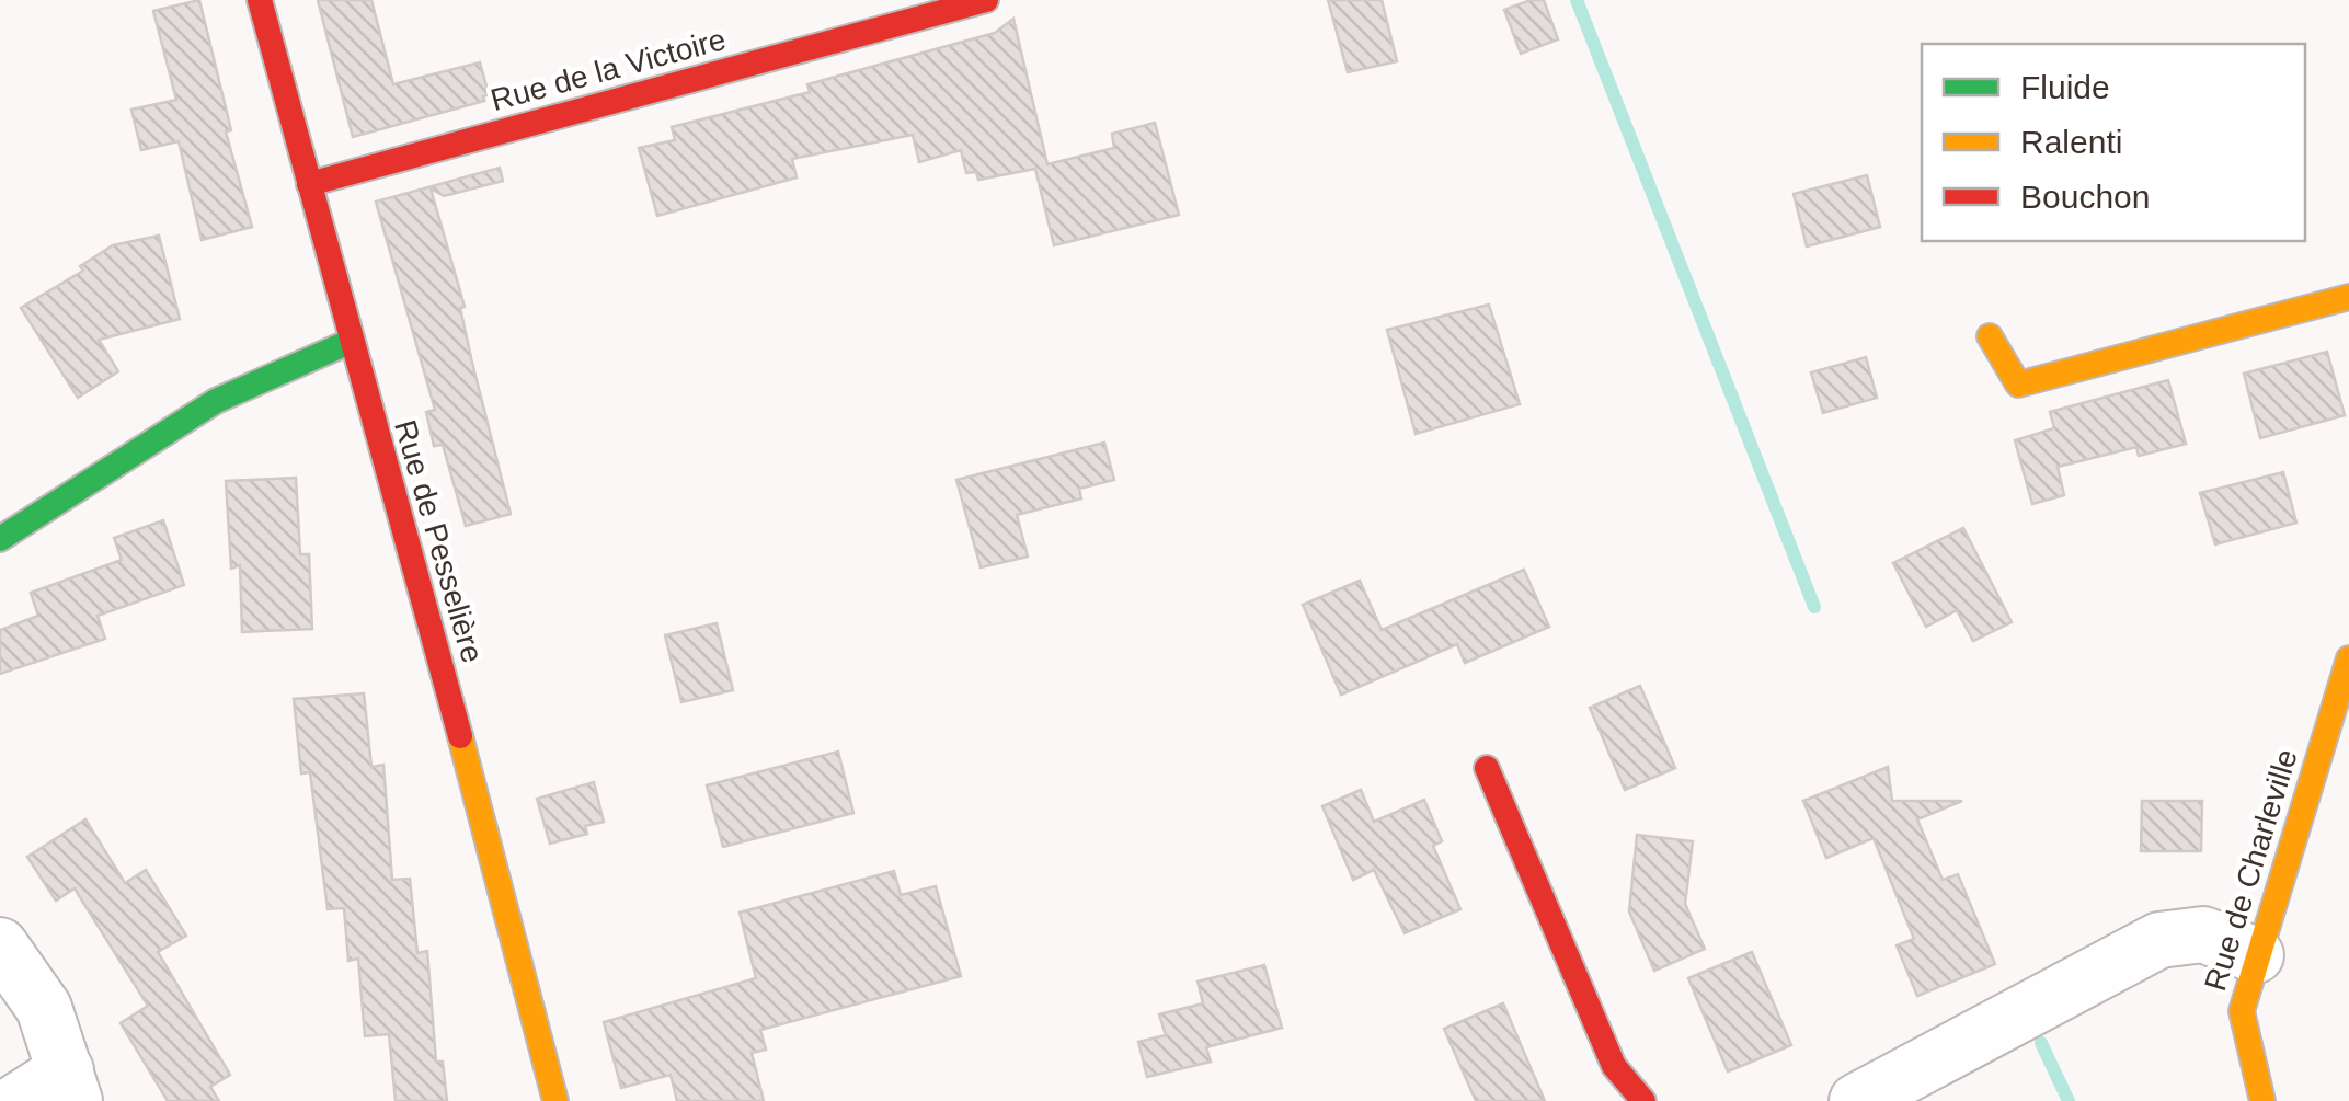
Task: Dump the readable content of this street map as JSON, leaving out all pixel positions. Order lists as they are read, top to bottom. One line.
{"streets":{"street":["Rue de la Victoire","Rue de Pesselière","Rue de Charleville"]},"crossings":[["Rue de la Victoire","Rue de Pesselière"]],"legend":["Fluide","Ralenti","Bouchon"]}
